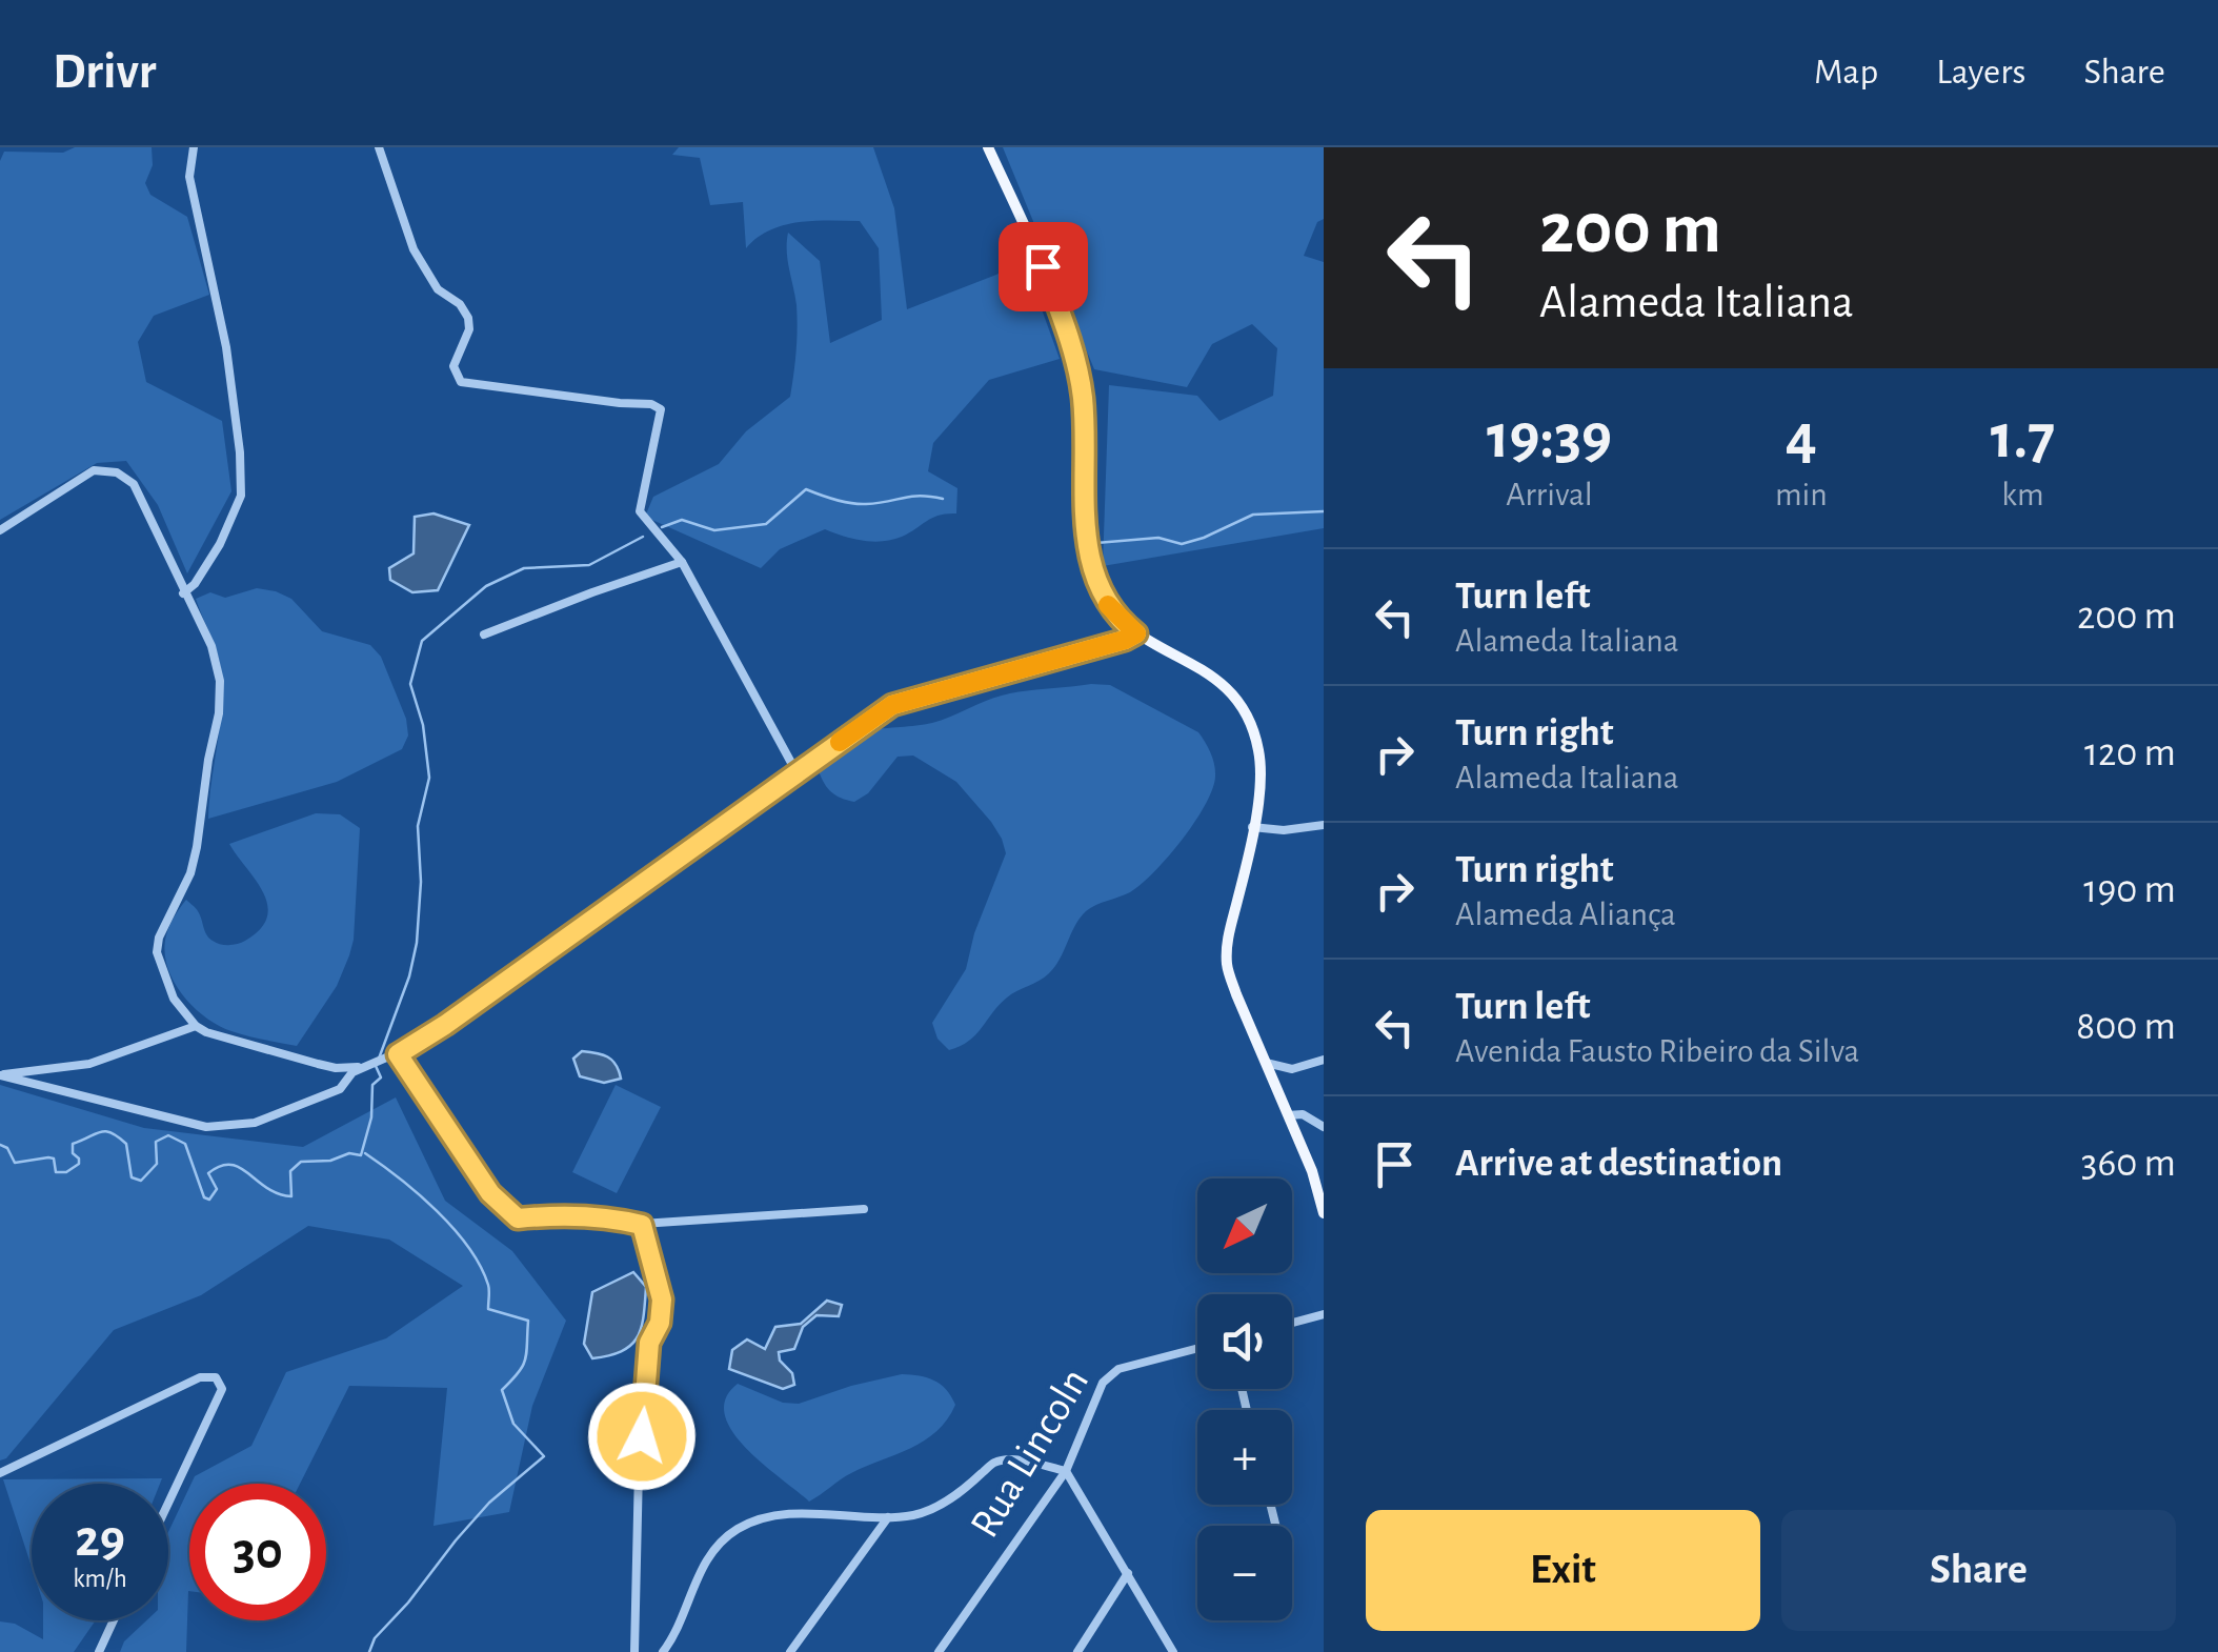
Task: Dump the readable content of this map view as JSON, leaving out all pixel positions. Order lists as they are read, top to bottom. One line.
{"streets":{"street":["Rua Lincoln"]},"north":"bottom left","page":{"header":"Drivr","nav":["Map","Layers","Share"],"turn":["200 m","Alameda Italiana"],"eta":["19:39","Arrival","4","min","1.7","km"],"list":[{"name":"Turn left","note":"Alameda Italiana","value":"200 m"},{"name":"Turn right","note":"Alameda Italiana","value":"120 m"},{"name":"Turn right","note":"Alameda Aliança","value":"190 m"},{"name":"Turn left","note":"Avenida Fausto Ribeiro da Silva","value":"800 m"},{"name":"Arrive at destination","value":"360 m"}],"map_buttons":["+","−"],"speed":"29 km/h","limit":"30","buttons":["Exit","Share"]}}
